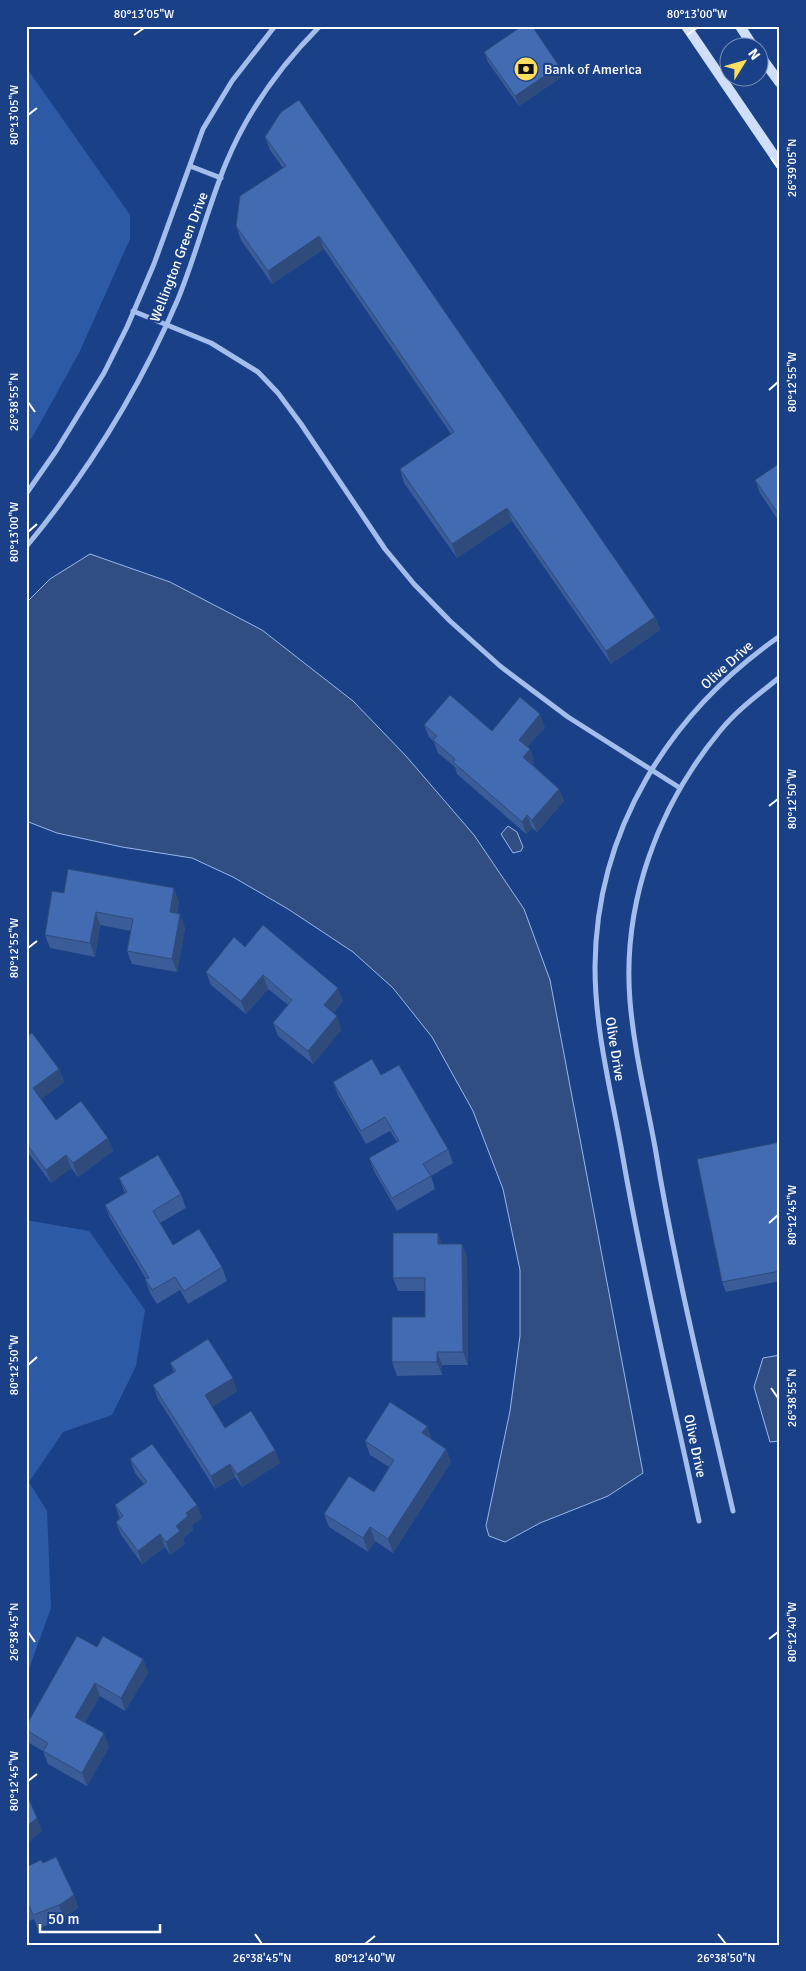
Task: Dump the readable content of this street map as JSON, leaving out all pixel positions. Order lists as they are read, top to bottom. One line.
{"streets":{"street":["Wellington Green Drive","Olive Drive"]},"places":{"bank":["Bank of America"]},"scale_bar":"50 m","north":"top right","coordinates":["80°13'05\"W","80°13'00\"W","26°39'05\"N","80°12'55\"W","26°38'55\"N","80°12'50\"W","80°12'45\"W","26°38'45\"N","80°12'40\"W","26°38'50\"N"]}
